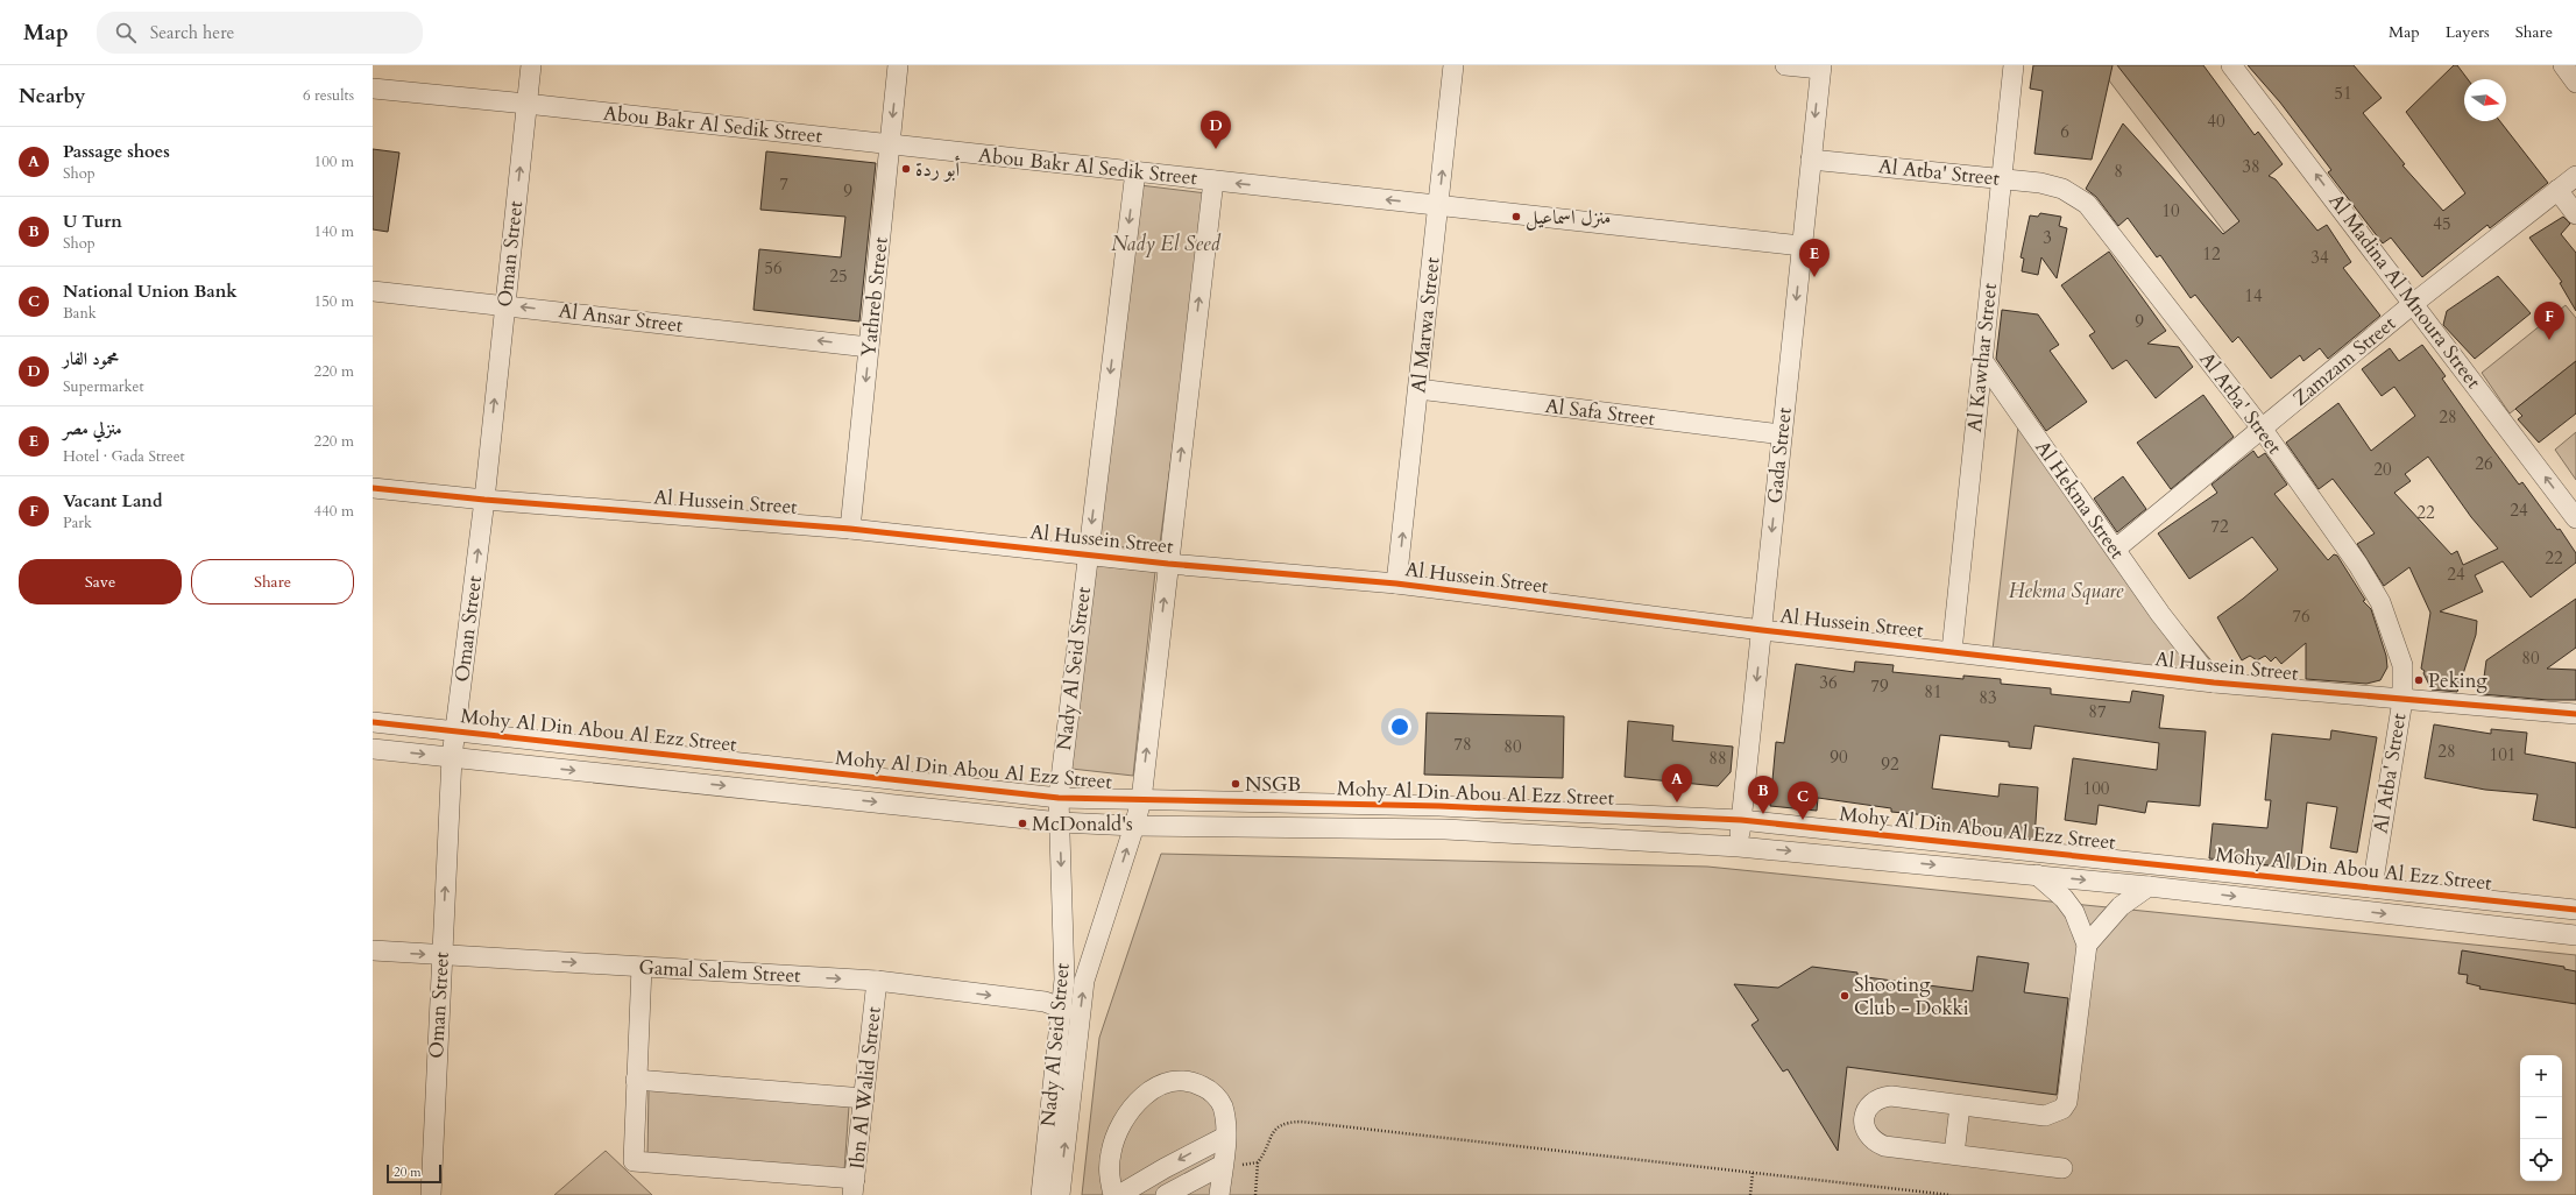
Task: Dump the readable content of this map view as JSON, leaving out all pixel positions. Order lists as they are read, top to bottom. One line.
{"streets":{"street":["Abou Bakr Al Sedik Street","Al Atba' Street","Oman Street","Al Madina Al Mnoura Street","Yathreb Street","Al Ansar Street","Al Marwa Street","Al Kawthar Street","Zamzam Street","Al Safa Street","Gada Street","Al Hekma Street","Al Hussein Street","Nady Al Seid Street","Mohy Al Din Abou Al Ezz Street","Gamal Salem Street","Ibn Al Walid Street"]},"crossings":[["Abou Bakr Al Sedik Street","Oman Street"],["Abou Bakr Al Sedik Street","Yathreb Street"],["Abou Bakr Al Sedik Street","Al Marwa Street"],["Abou Bakr Al Sedik Street","Gada Street"],["Abou Bakr Al Sedik Street","Nady Al Seid Street"],["Al Atba' Street","Al Kawthar Street"],["Al Atba' Street","Zamzam Street"],["Al Atba' Street","Gada Street"],["Al Atba' Street","Al Hussein Street"],["Al Atba' Street","Mohy Al Din Abou Al Ezz Street"],["Oman Street","Al Ansar Street"],["Oman Street","Al Hussein Street"],["Oman Street","Mohy Al Din Abou Al Ezz Street"],["Oman Street","Gamal Salem Street"],["Al Madina Al Mnoura Street","Zamzam Street"],["Yathreb Street","Al Ansar Street"],["Yathreb Street","Al Hussein Street"],["Al Marwa Street","Al Safa Street"],["Al Marwa Street","Al Hussein Street"],["Al Kawthar Street","Al Hekma Street"],["Al Kawthar Street","Al Hussein Street"],["Zamzam Street","Al Hekma Street"],["Al Safa Street","Gada Street"],["Gada Street","Al Hussein Street"],["Gada Street","Mohy Al Din Abou Al Ezz Street"],["Al Hekma Street","Al Hussein Street"],["Al Hussein Street","Nady Al Seid Street"],["Nady Al Seid Street","Mohy Al Din Abou Al Ezz Street"],["Nady Al Seid Street","Gamal Salem Street"],["Gamal Salem Street","Ibn Al Walid Street"]],"one_way":["Oman Street","Al Madina Al Mnoura Street","Yathreb Street","Al Ansar Street","Al Marwa Street","Gada Street"],"parks":["Nady El Seed","Hekma Square"],"places":["أبو ردة","منزل اسماعيل","Peking","NSGB","McDonald's","Shooting Club - Dokki"],"house_numbers":["51","40","6","38","8","7","9","10","45","3","12","34","56","25","14","9","28","26","20","24","22","72","22","24","76","80","36","79","81","83","87","78","80","28","101","90","88","92","100"],"scale_bar":"20 m","north":"right","page":{"header":"Map","search":"Search here","nav":["Map","Layers","Share"],"heading":["Nearby","6 results"],"pins":["D","E","F","A","B","C"],"list":[{"mark":"A","name":"Passage shoes","note":"Shop","value":"100 m"},{"mark":"B","name":"U Turn","note":"Shop","value":"140 m"},{"mark":"C","name":"National Union Bank","note":"Bank","value":"150 m"},{"mark":"D","name":"محمود الفار","note":"Supermarket","value":"220 m"},{"mark":"E","name":"منزلي مصر","note":"Hotel · Gada Street","value":"220 m"},{"mark":"F","name":"Vacant Land","note":"Park","value":"440 m"}],"buttons":["Save","Share"],"map_buttons":["+","−"],"scale":"20 m"}}
